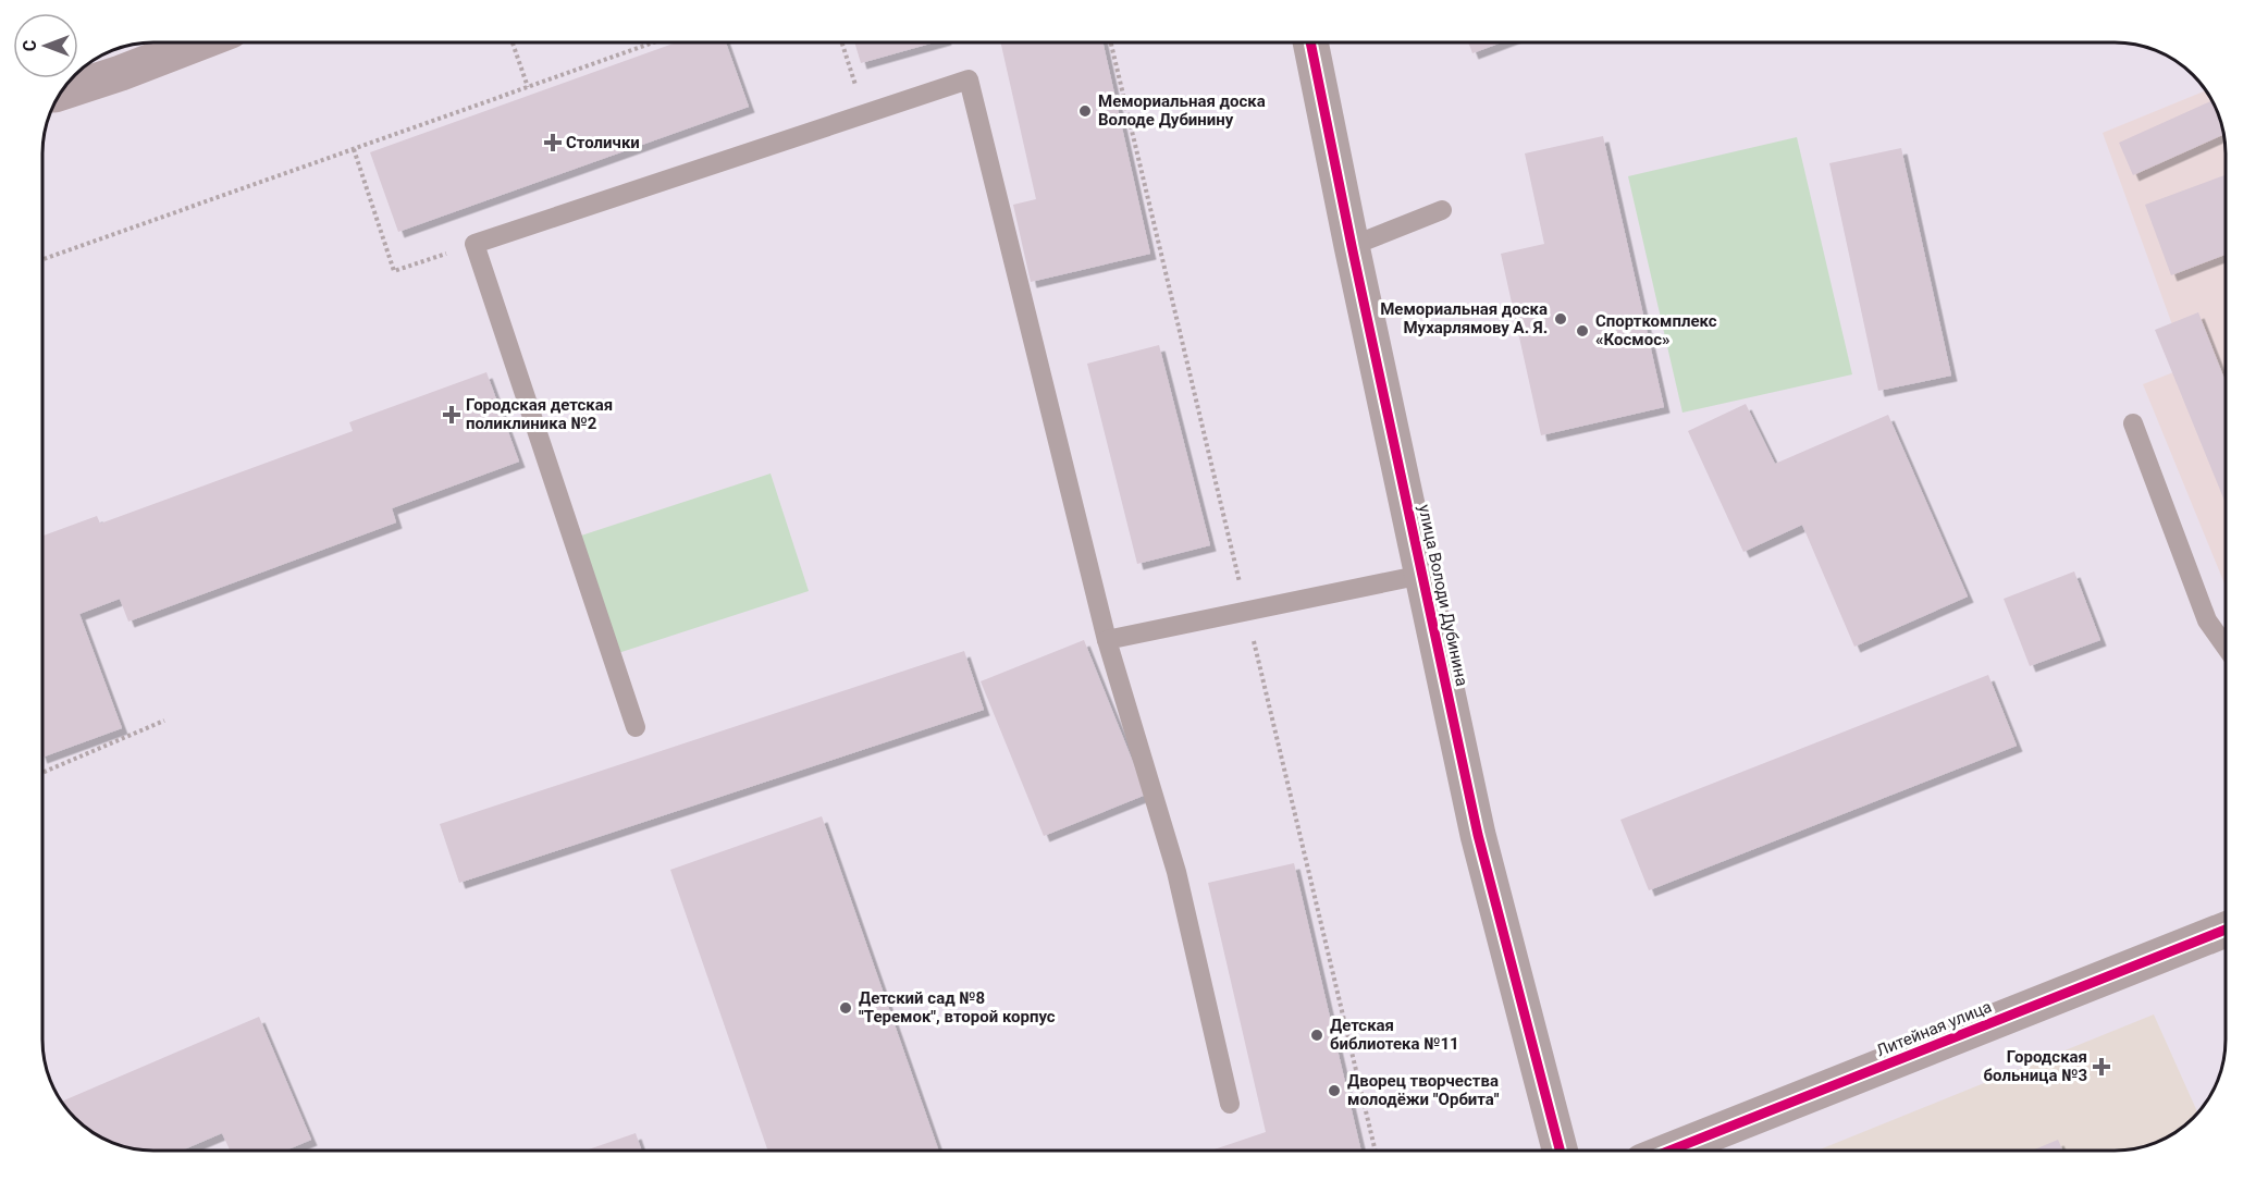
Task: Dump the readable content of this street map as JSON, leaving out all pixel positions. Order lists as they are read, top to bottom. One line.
{"streets":{"street":["улица Володи Дубинина","Литейная улица"]},"places":{"other":["Мемориальная доска Володе Дубинину","Мемориальная доска Мухарлямову А. Я.","Спорткомплекс «Космос»","Детский сад №8 \"Теремок\", второй корпус","Детская библиотека №11","Дворец творчества молодёжи \"Орбита\""],"health":["Столички","Городская детская поликлиника №2","Городская больница №3"]},"north":"left"}
